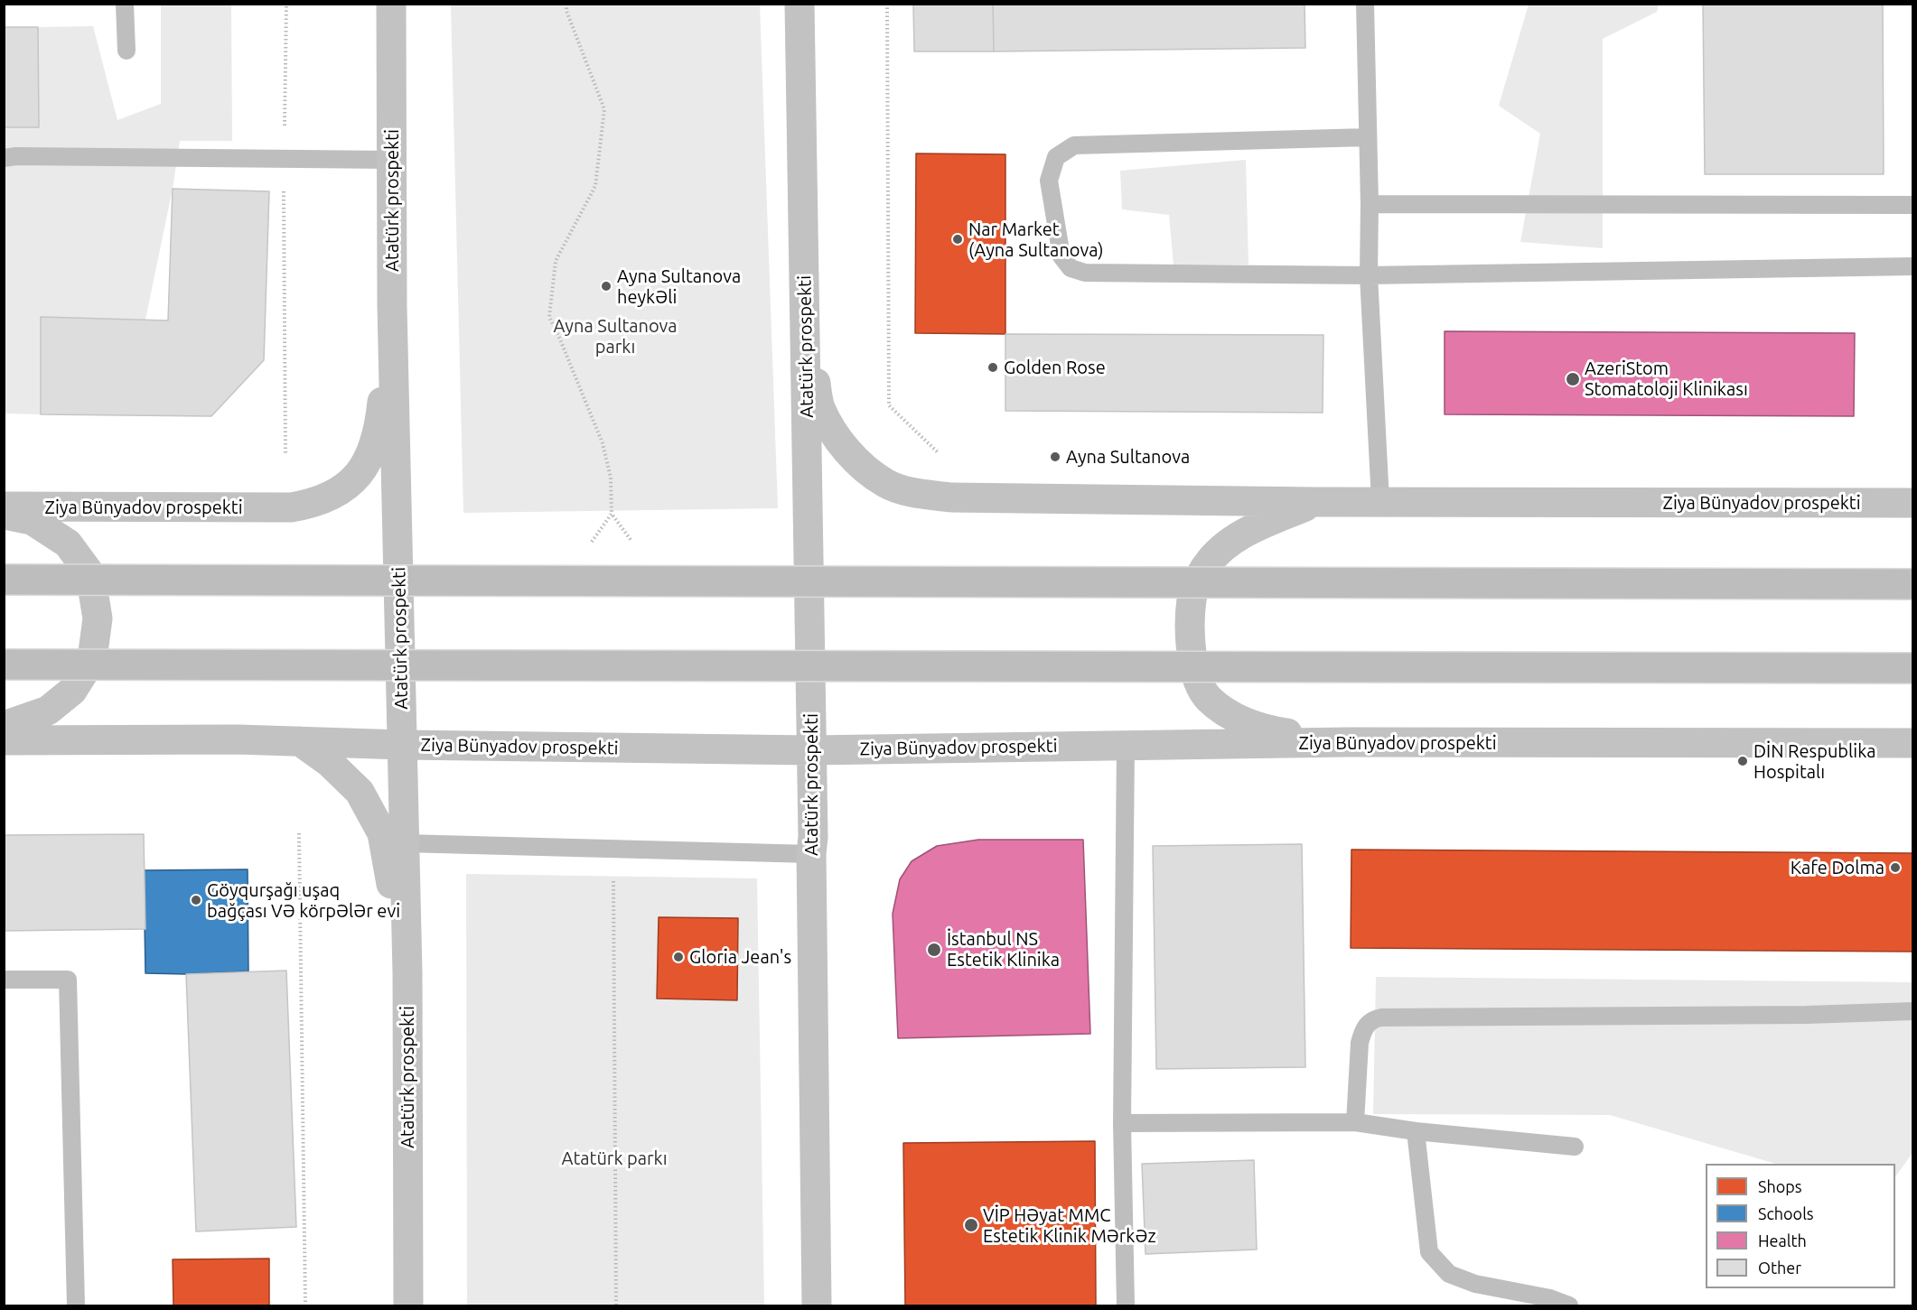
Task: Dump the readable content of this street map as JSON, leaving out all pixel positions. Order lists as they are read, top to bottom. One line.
{"streets":{"main road":["Atatürk prospekti","Ziya Bünyadov prospekti"]},"crossings":[["Atatürk prospekti","Ziya Bünyadov prospekti"]],"parks":["Ayna Sultanova parkı","Atatürk parkı"],"places":["Nar Market (Ayna Sultanova)","Ayna Sultanova heykəli","Golden Rose","AzeriStom Stomatoloji Klinikası","Ayna Sultanova","DİN Respublika Hospitalı","Kafe Dolma","Göyqurşağı uşaq bağçası Və körpələr evi","İstanbul NS Estetik Klinika","Gloria Jean's","VİP Həyat MMC Estetik Klinik Mərkəz"],"legend":["Shops","Schools","Health","Other"]}
